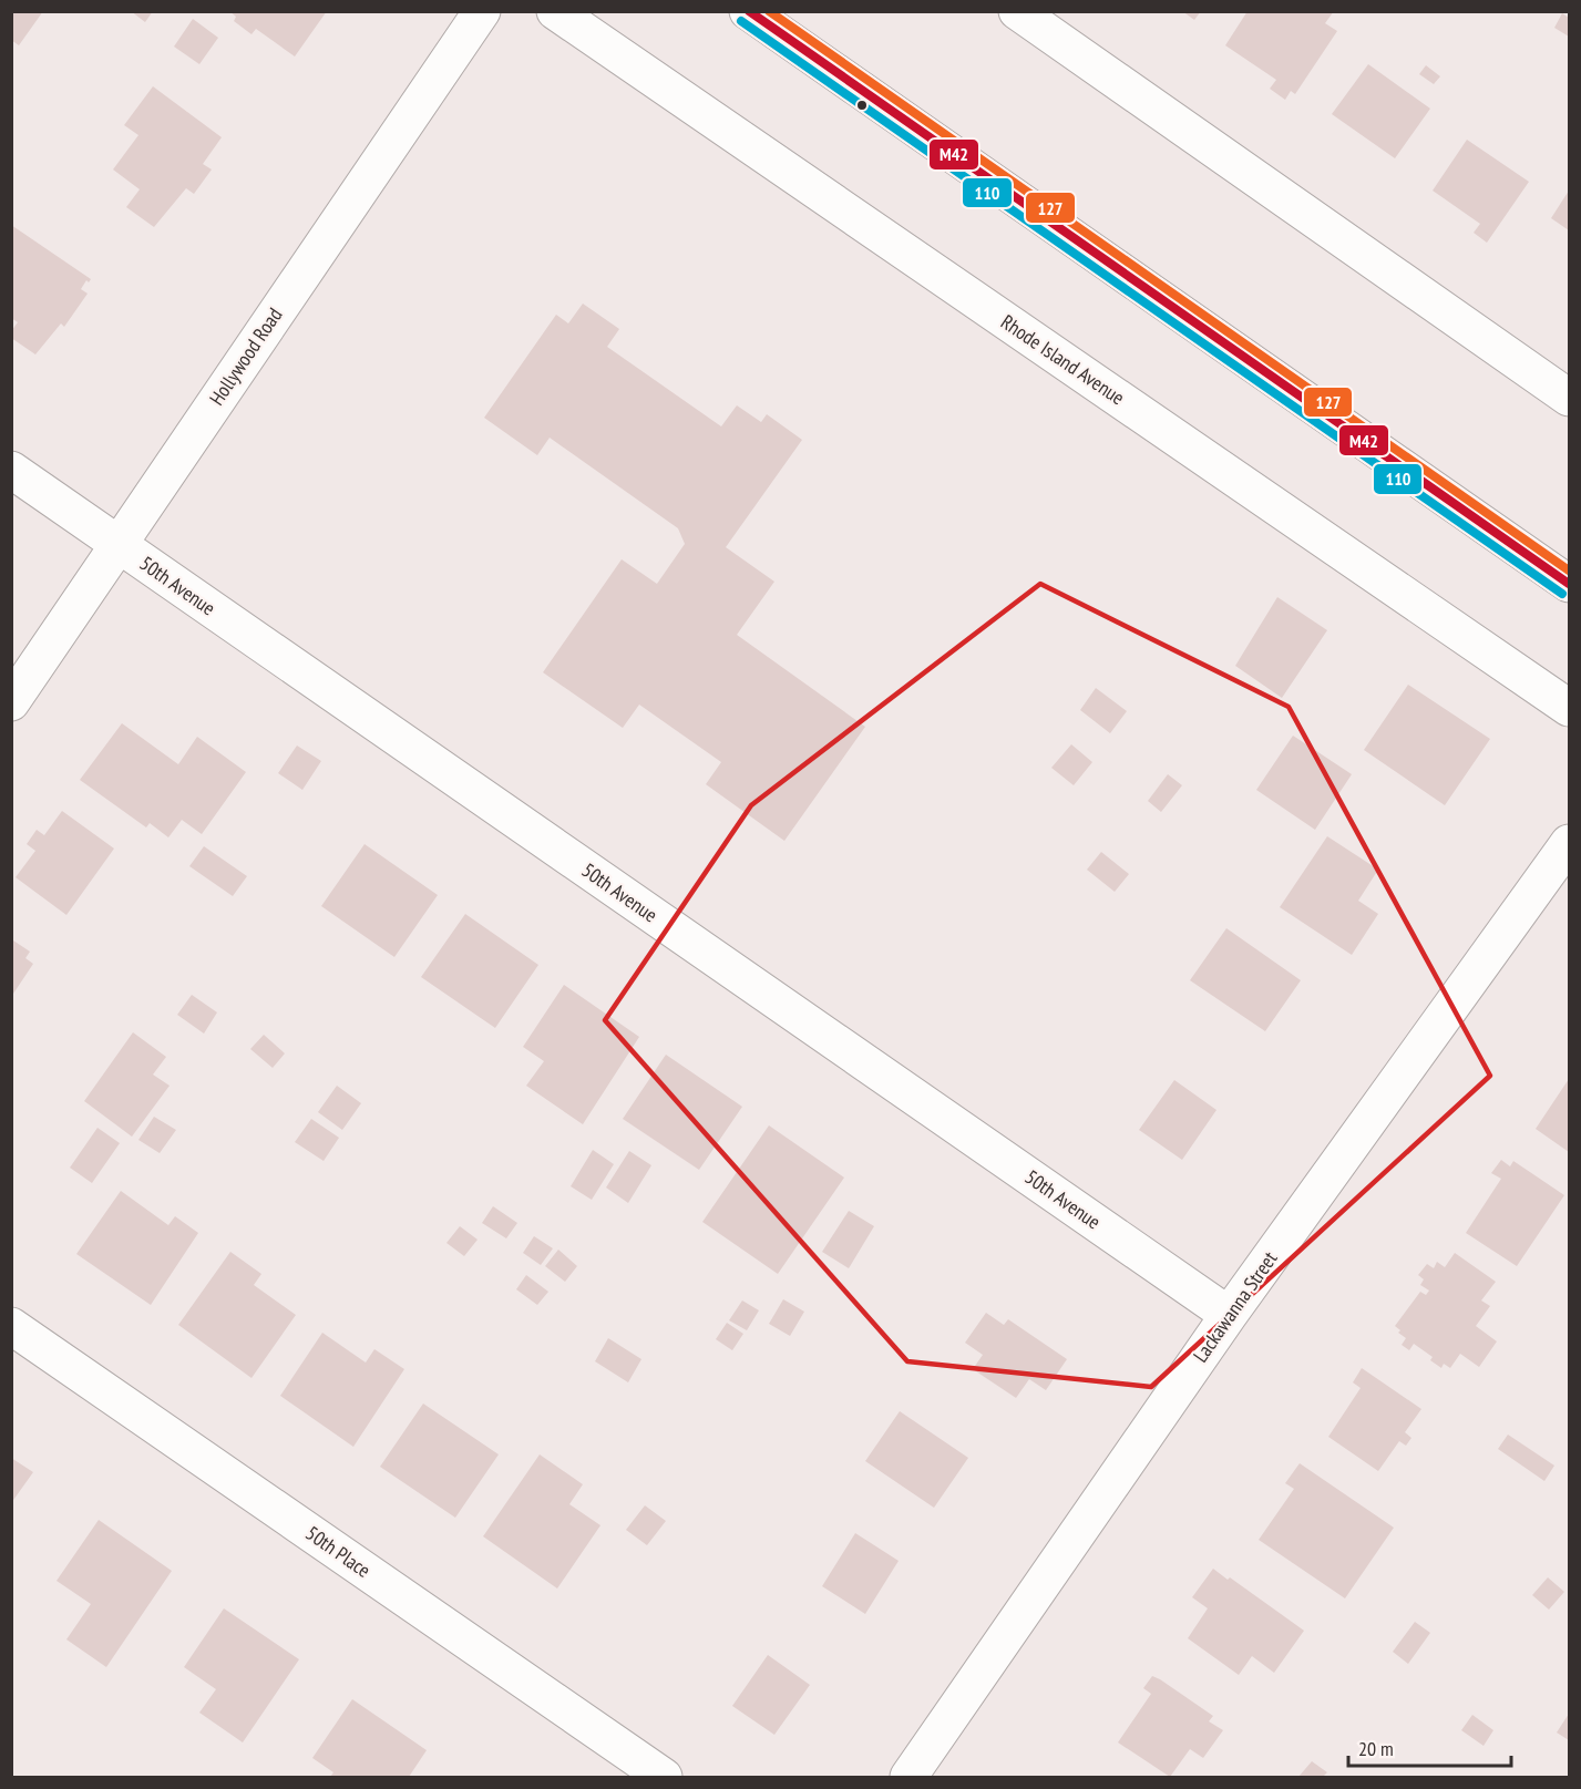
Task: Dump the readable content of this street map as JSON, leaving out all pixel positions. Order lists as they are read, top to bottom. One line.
{"streets":{"street":["Hollywood Road","Rhode Island Avenue","50th Avenue","Lackawanna Street","50th Place"]},"crossings":[["Hollywood Road","50th Avenue"],["50th Avenue","Lackawanna Street"]],"lines":["transit line M42","transit line 127","transit line 110"],"scale_bar":"20 m"}
